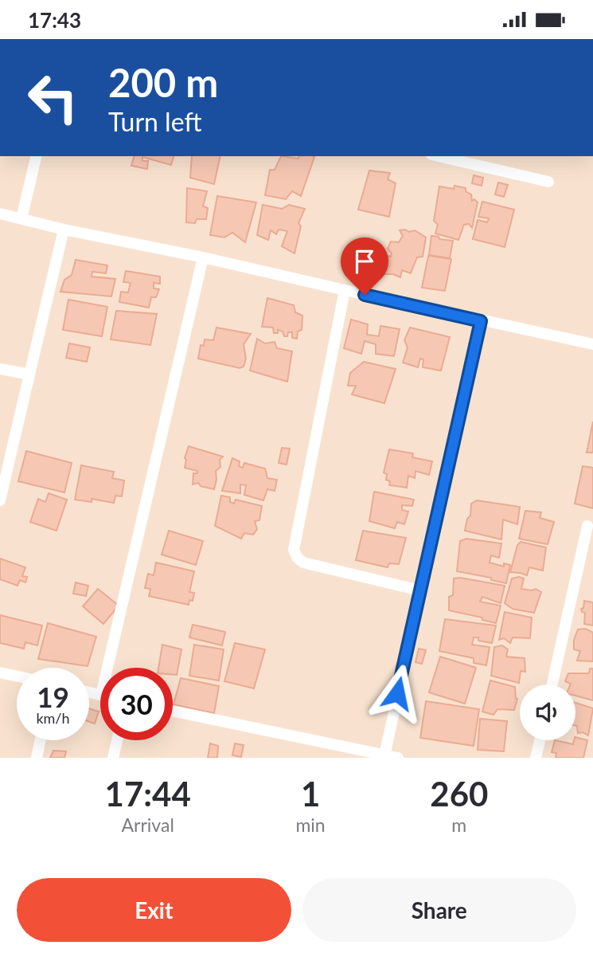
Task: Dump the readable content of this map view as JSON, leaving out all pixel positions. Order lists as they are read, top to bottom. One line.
{"page":{"status":"17:43","turn":["200 m","Turn left"],"speed":"19 km/h","limit":"30","eta":["17:44","Arrival","1","min","260","m"],"buttons":["Exit","Share"]}}
